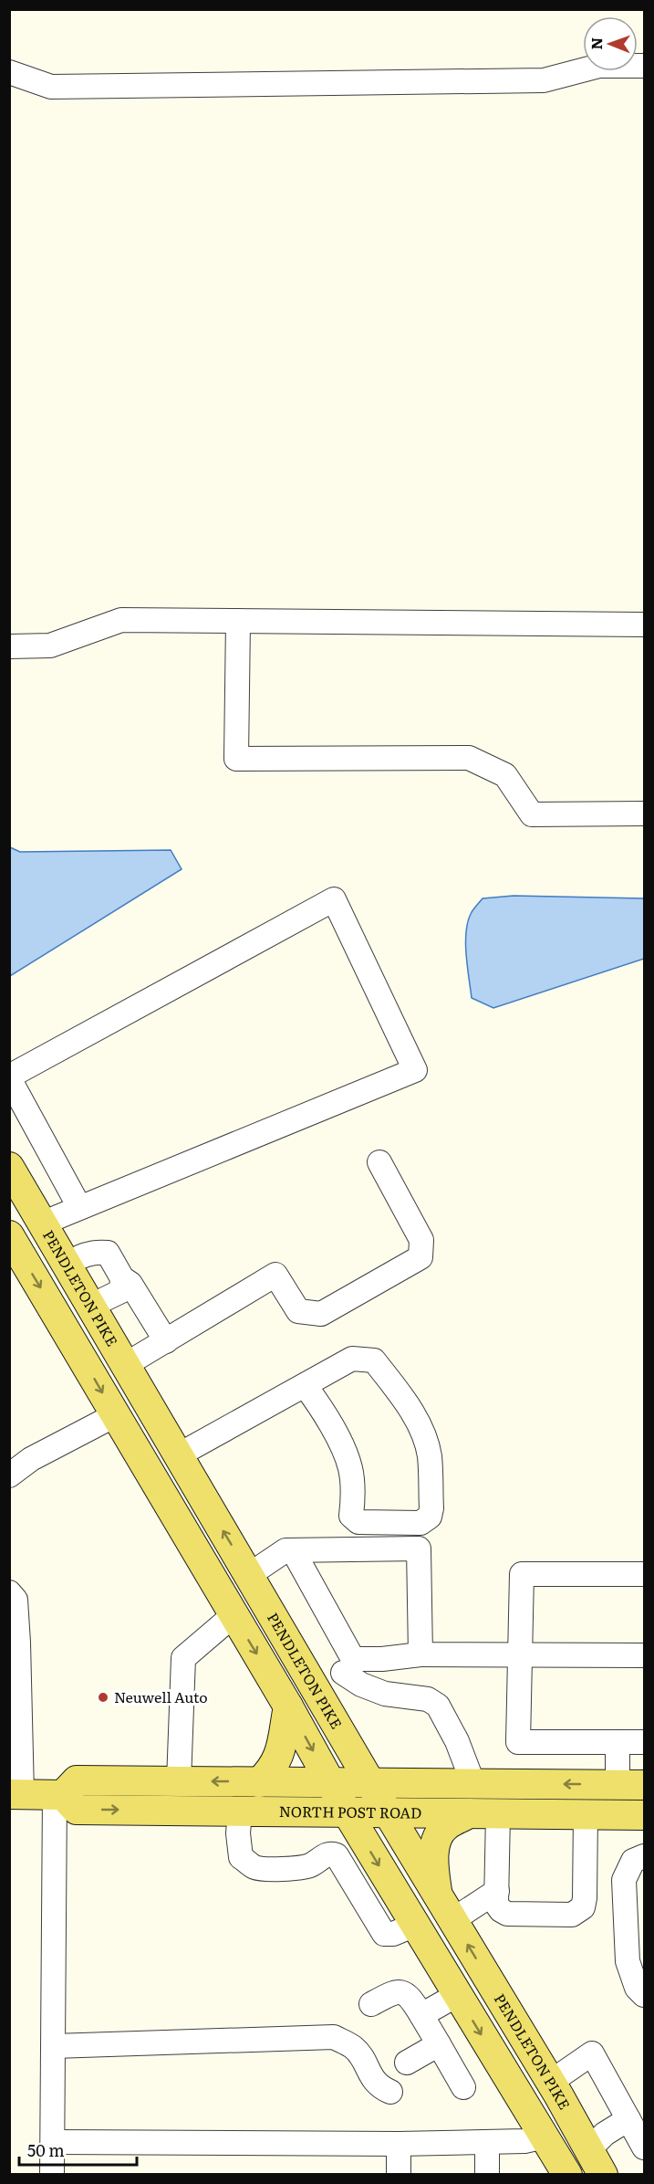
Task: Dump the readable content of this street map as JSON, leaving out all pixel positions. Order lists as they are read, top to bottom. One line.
{"streets":{"main road":["PENDLETON PIKE","NORTH POST ROAD"]},"crossings":[["PENDLETON PIKE","NORTH POST ROAD"]],"places":["Neuwell Auto"],"scale_bar":"50 m","north":"left"}
